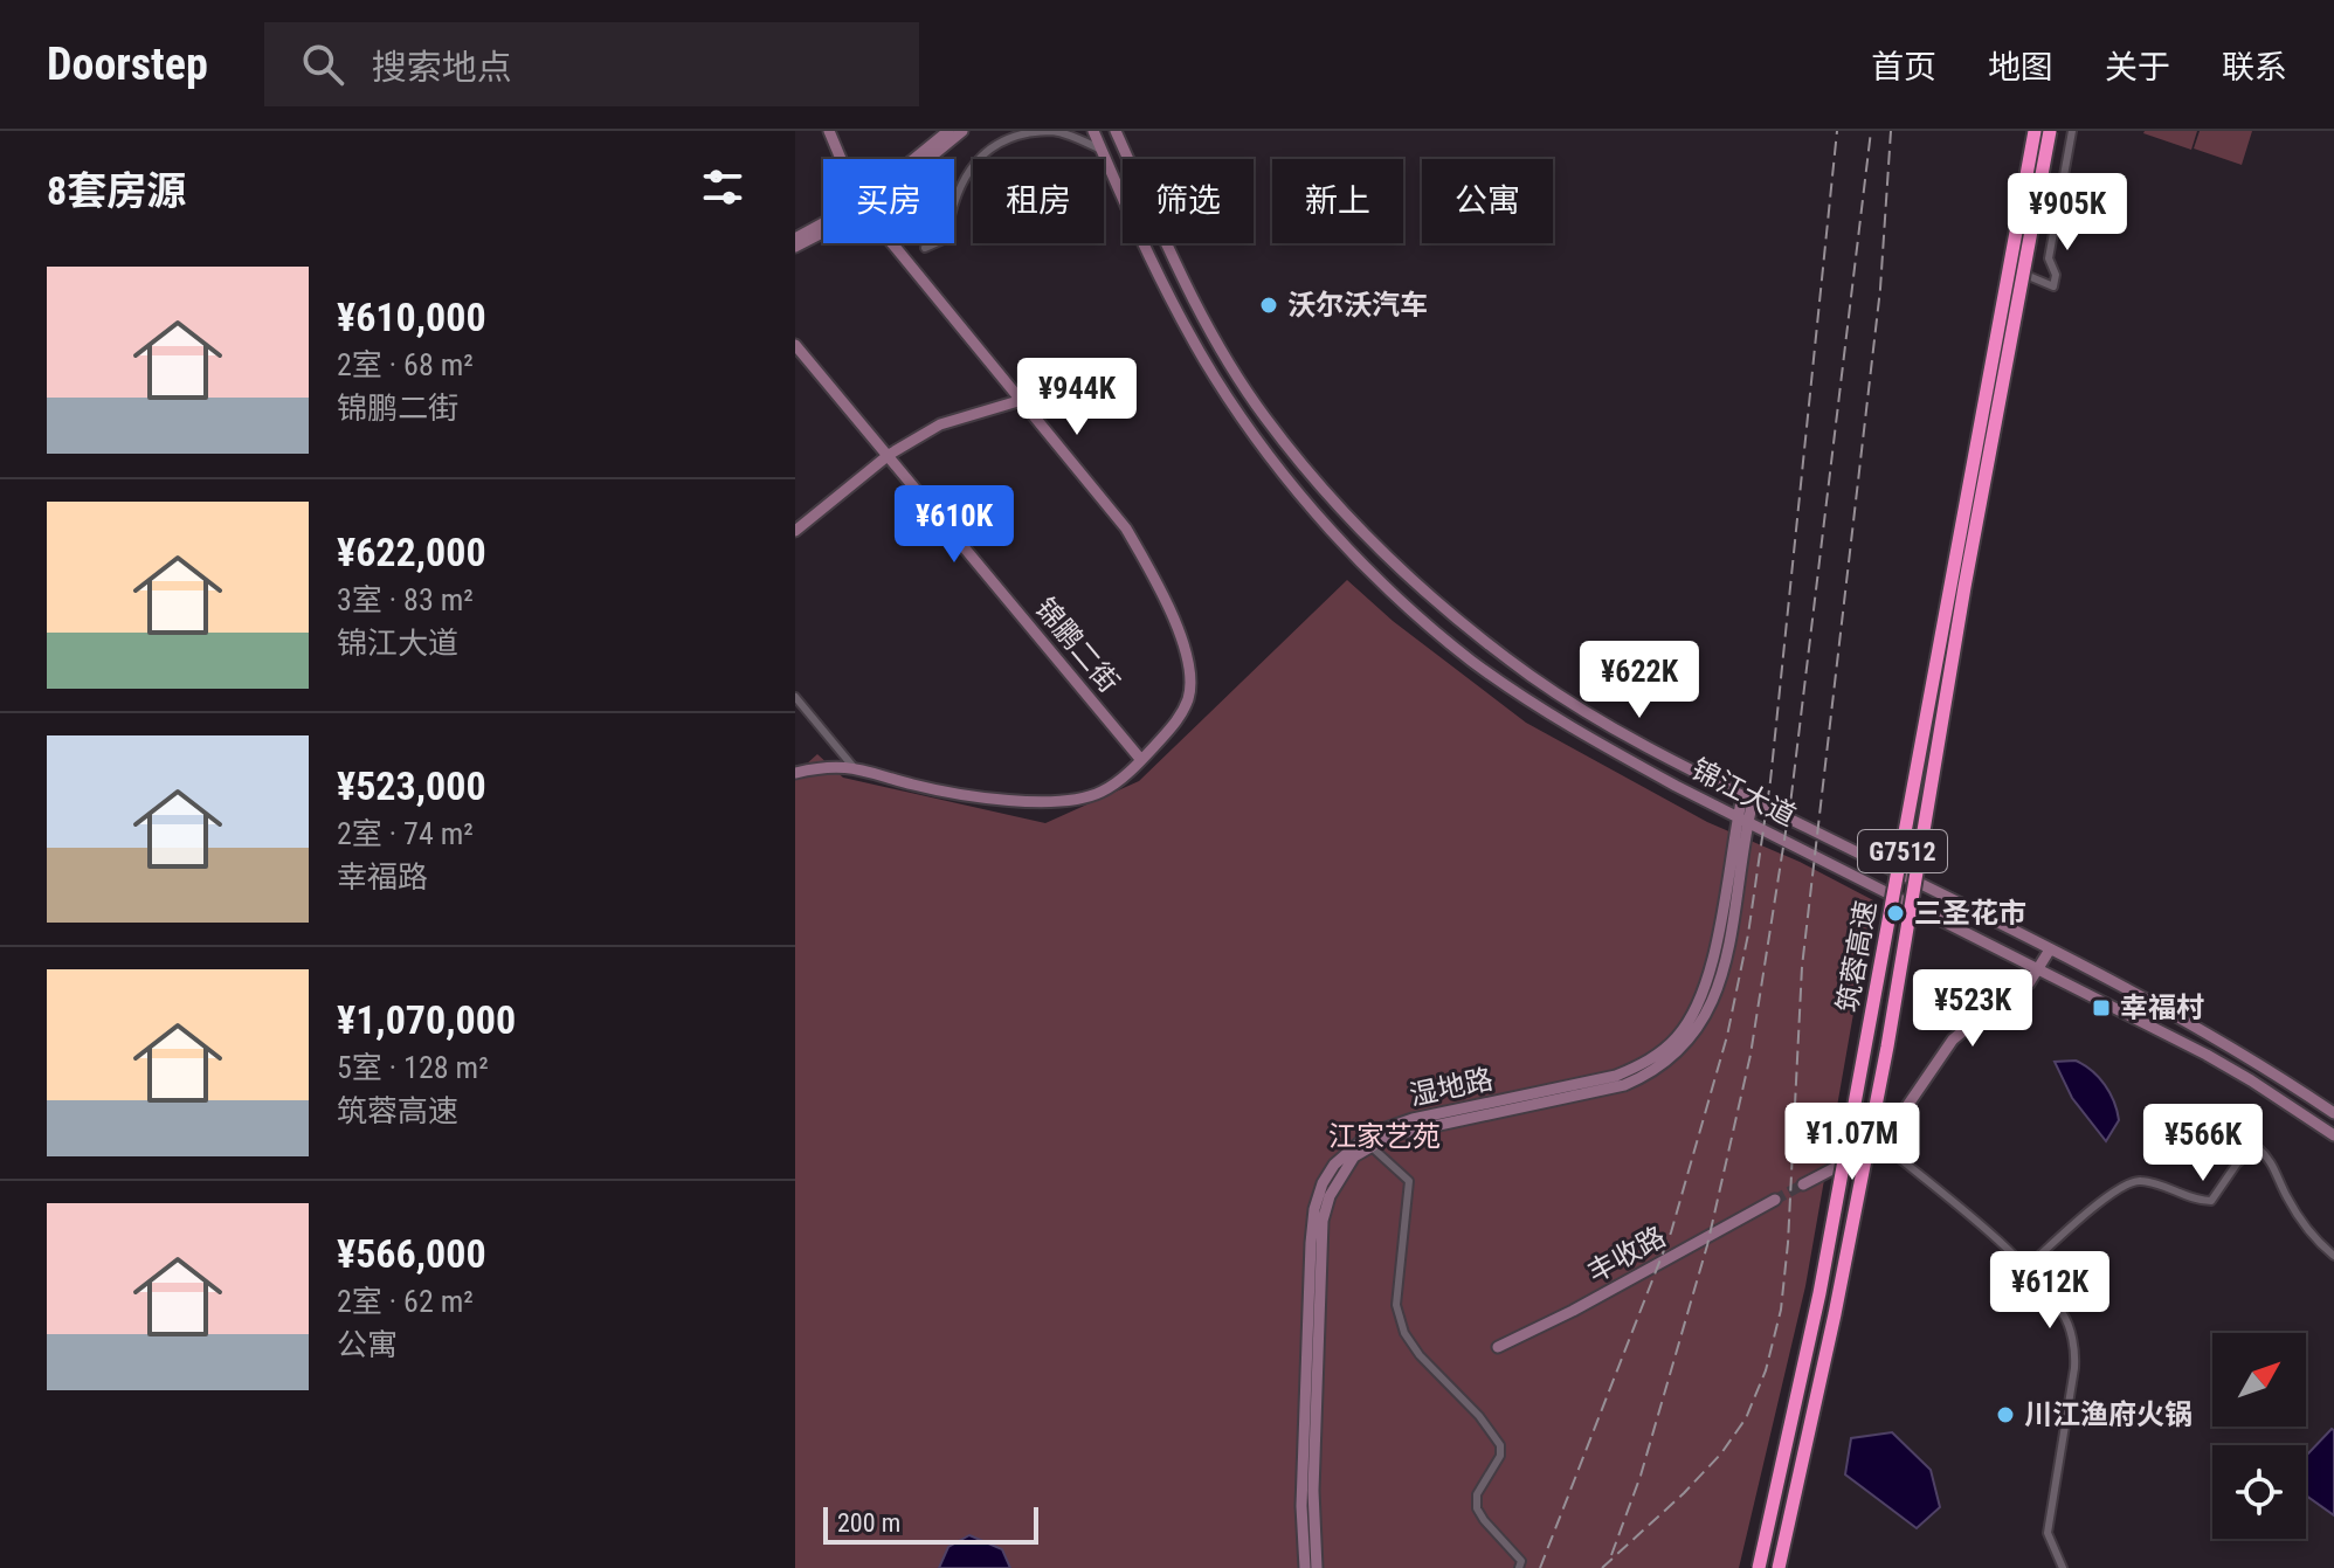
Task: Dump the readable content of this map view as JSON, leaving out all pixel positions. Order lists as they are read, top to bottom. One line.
{"streets":{"highway":["G7512","筑蓉高速"],"street":["锦鹏二街","锦江大道","湿地路","丰收路"]},"crossings":[["锦江大道","湿地路"]],"parks":["江家艺苑"],"places":{"other":["沃尔沃汽车","三圣花市","川江渔府火锅"],"transit":["幸福村"]},"scale_bar":"200 m","north":"top right","page":{"header":"Doorstep","search":"搜索地点","nav":["首页","地图","关于","联系"],"heading":"8套房源","chip":["买房","租房","筛选","新上","公寓"],"price":["¥905K","¥944K","¥610K","¥622K","¥523K","¥1.07M","¥566K","¥612K"],"list":[{"name":"¥610,000","note":"2室 · 68 m² · 锦鹏二街"},{"name":"¥622,000","note":"3室 · 83 m² · 锦江大道"},{"name":"¥523,000","note":"2室 · 74 m² · 幸福路"},{"name":"¥1,070,000","note":"5室 · 128 m² · 筑蓉高速"},{"name":"¥566,000","note":"2室 · 62 m² · 公寓"}],"scale":"200 m"}}
